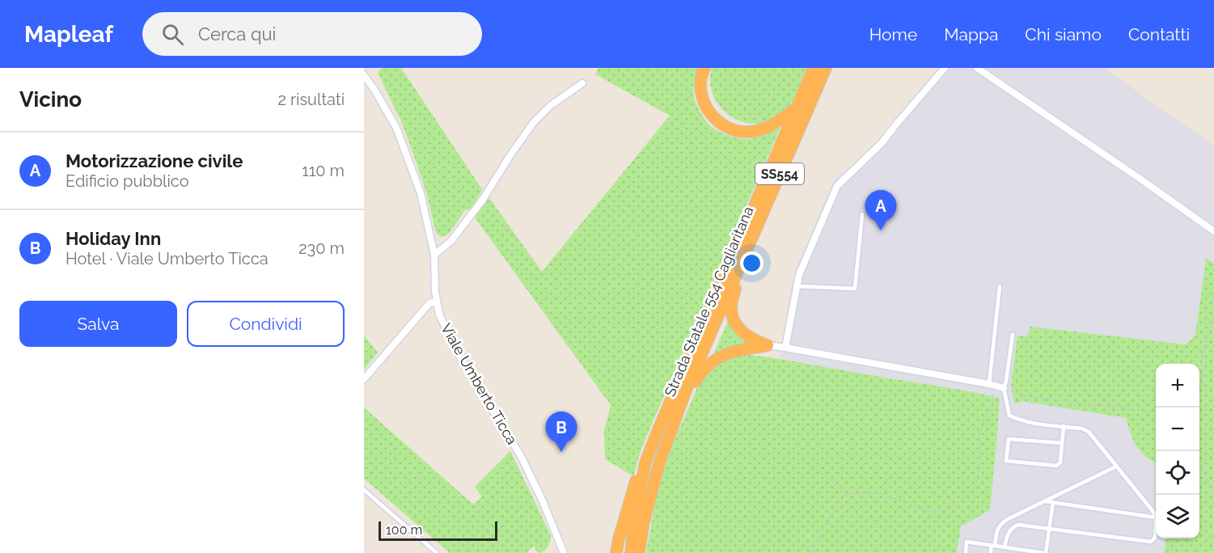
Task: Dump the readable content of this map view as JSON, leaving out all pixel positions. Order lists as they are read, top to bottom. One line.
{"streets":{"highway":["SS554","Strada Statale 554 Cagliaritana"],"street":["Viale Umberto Ticca"]},"scale_bar":"100 m","page":{"header":"Mapleaf","search":"Cerca qui","nav":["Home","Mappa","Chi siamo","Contatti"],"heading":["Vicino","2 risultati"],"list":[{"mark":"A","name":"Motorizzazione civile","note":"Edificio pubblico","value":"110 m"},{"mark":"B","name":"Holiday Inn","note":"Hotel · Viale Umberto Ticca","value":"230 m"}],"pins":["A","B"],"buttons":["Salva","Condividi"],"map_buttons":["+","−"],"scale":"100 m"}}
